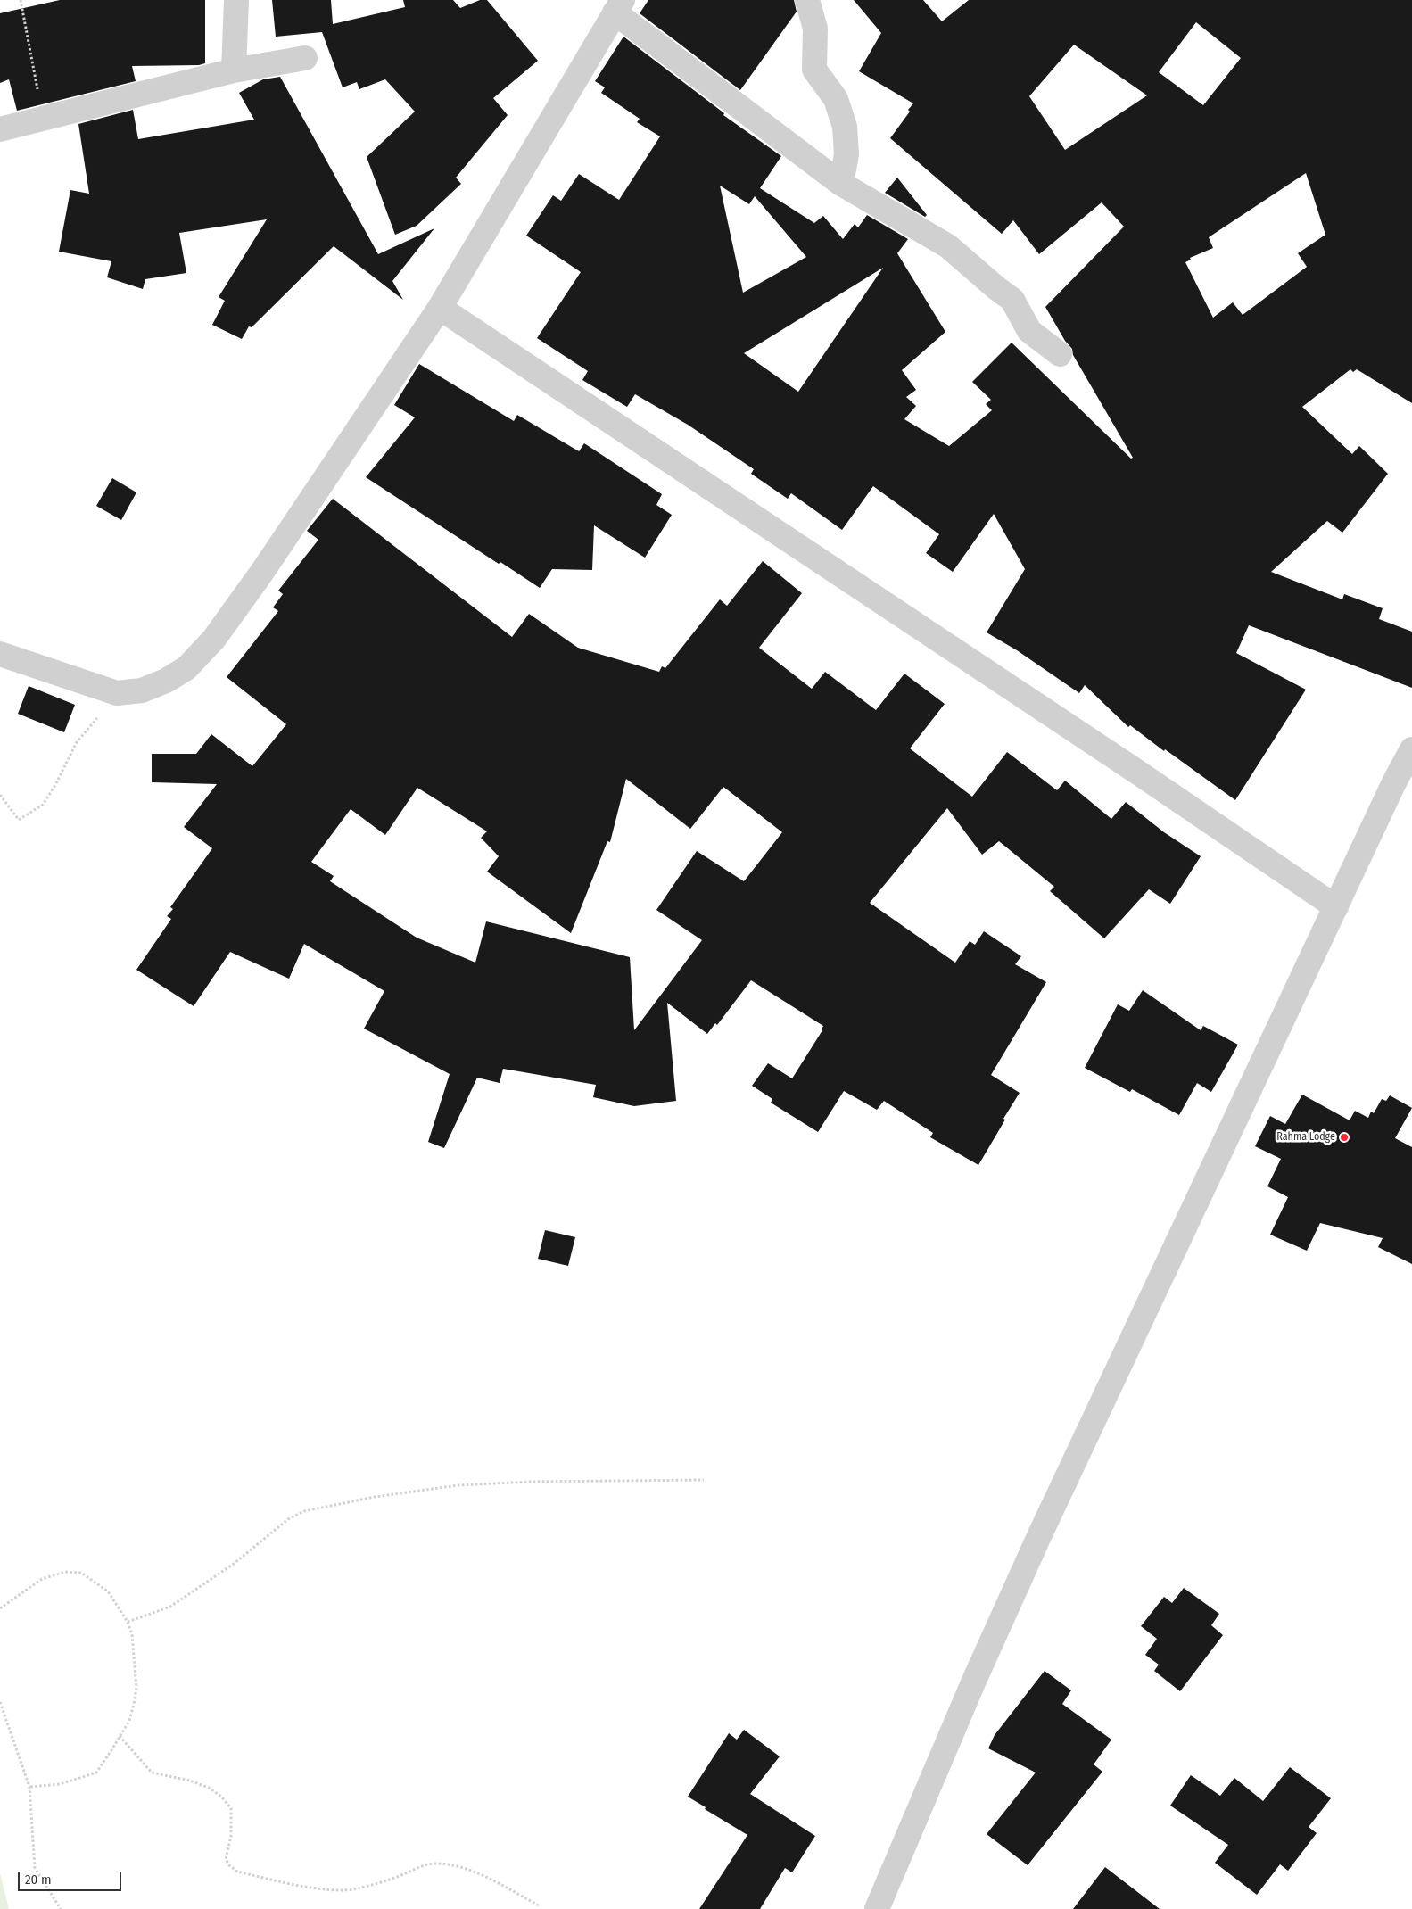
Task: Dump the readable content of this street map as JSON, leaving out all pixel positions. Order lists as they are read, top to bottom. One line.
{"places":["Rahma Lodge"],"scale_bar":"20 m"}
